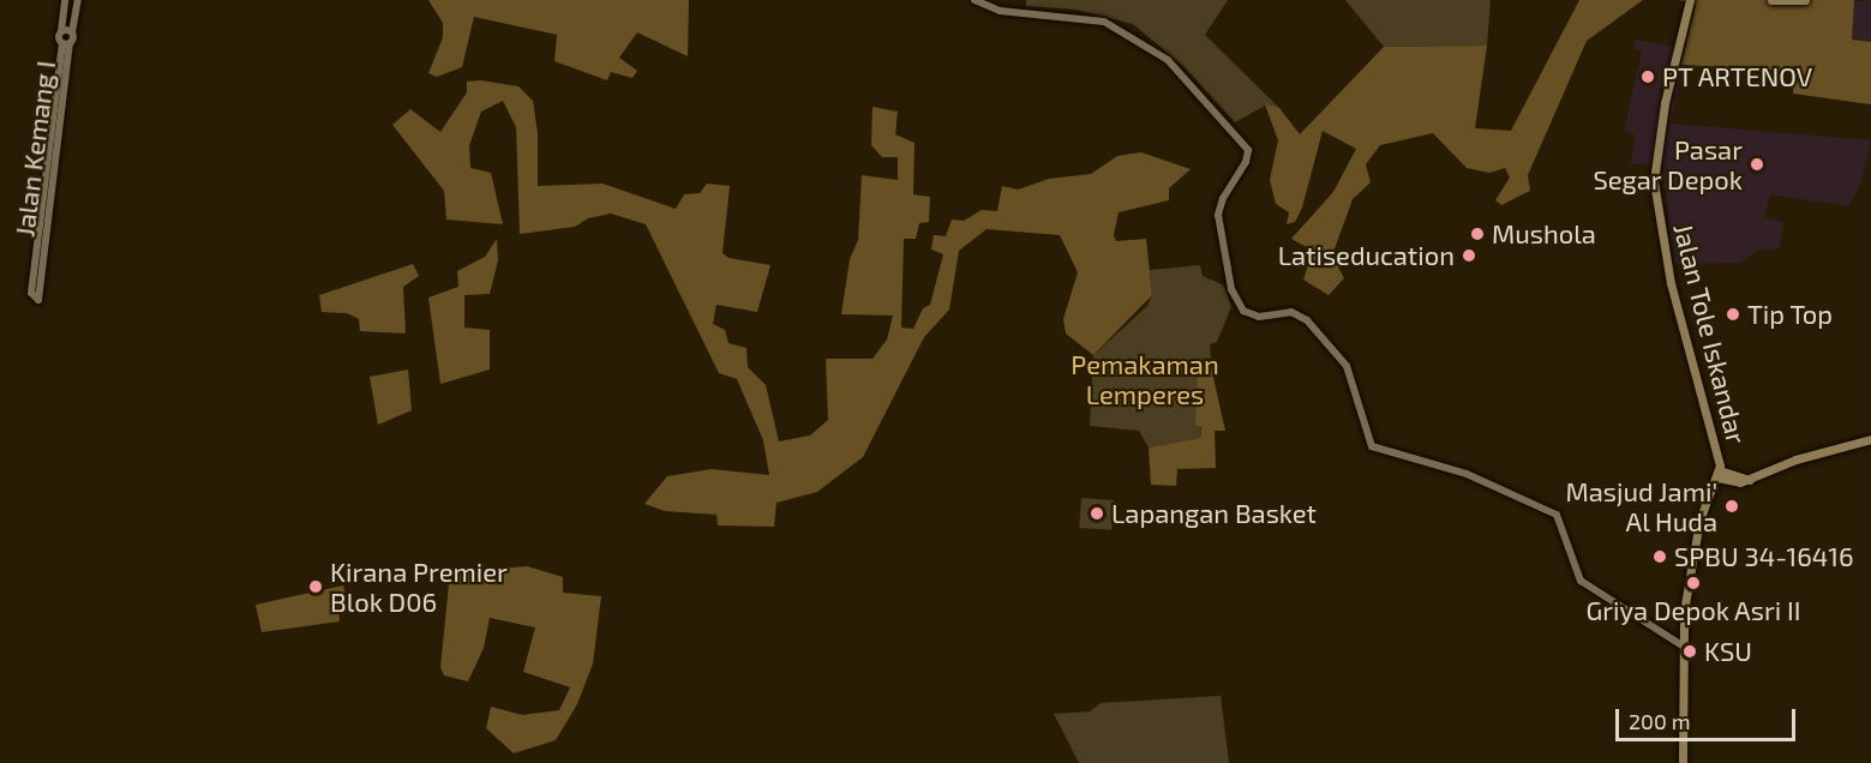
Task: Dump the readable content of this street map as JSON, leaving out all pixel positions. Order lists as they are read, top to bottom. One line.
{"streets":{"main road":["Jalan Tole Iskandar"],"street":["Jalan Kemang I"]},"parks":["Pemakaman Lemperes"],"places":["PT ARTENOV","Pasar Segar Depok","Mushola","Latiseducation","Tip Top","Masjud Jami' Al Huda","Lapangan Basket","SPBU 34-16416","Griya Depok Asri II","Kirana Premier Blok D06","KSU"],"scale_bar":"200 m"}
